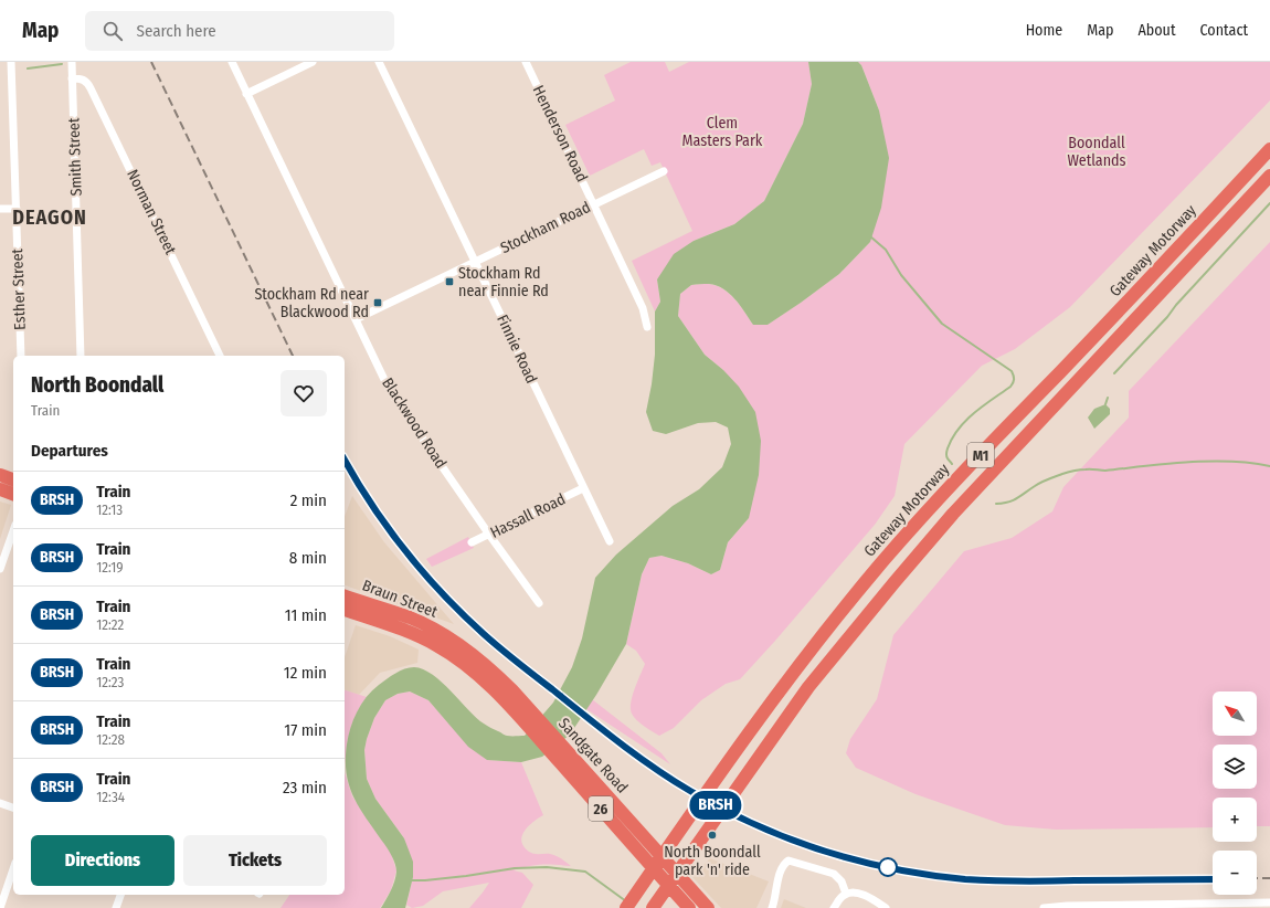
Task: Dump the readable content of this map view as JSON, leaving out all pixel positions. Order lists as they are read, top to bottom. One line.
{"streets":{"highway":["Gateway Motorway","M1","Braun Street","Sandgate Road","26"],"street":["Henderson Road","Smith Street","Norman Street","Stockham Road","Esther Street","Finnie Road","Blackwood Road","Hassall Road"]},"crossings":[["Henderson Road","Stockham Road"],["Smith Street","Norman Street"],["Stockham Road","Finnie Road"],["Stockham Road","Blackwood Road"],["Finnie Road","Hassall Road"],["Blackwood Road","Hassall Road"],["Braun Street","Sandgate Road"]],"districts":["DEAGON"],"parks":["Clem Masters Park","Boondall Wetlands"],"places":{"transit":["Stockham Rd near Finnie Rd","Stockham Rd near Blackwood Rd"],"other":["North Boondall park 'n' ride"]},"north":"top left","page":{"header":"Map","search":"Search here","nav":["Home","Map","About","Contact"],"on_map":"BRSH","heading":[["North Boondall","Train"],"Departures"],"list":[{"mark":"BRSH","name":"Train","note":"12:13","value":"2 min"},{"mark":"BRSH","name":"Train","note":"12:19","value":"8 min"},{"mark":"BRSH","name":"Train","note":"12:22","value":"11 min"},{"mark":"BRSH","name":"Train","note":"12:23","value":"12 min"},{"mark":"BRSH","name":"Train","note":"12:28","value":"17 min"},{"mark":"BRSH","name":"Train","note":"12:34","value":"23 min"}],"map_buttons":["+","−"],"buttons":["Directions","Tickets"]}}
